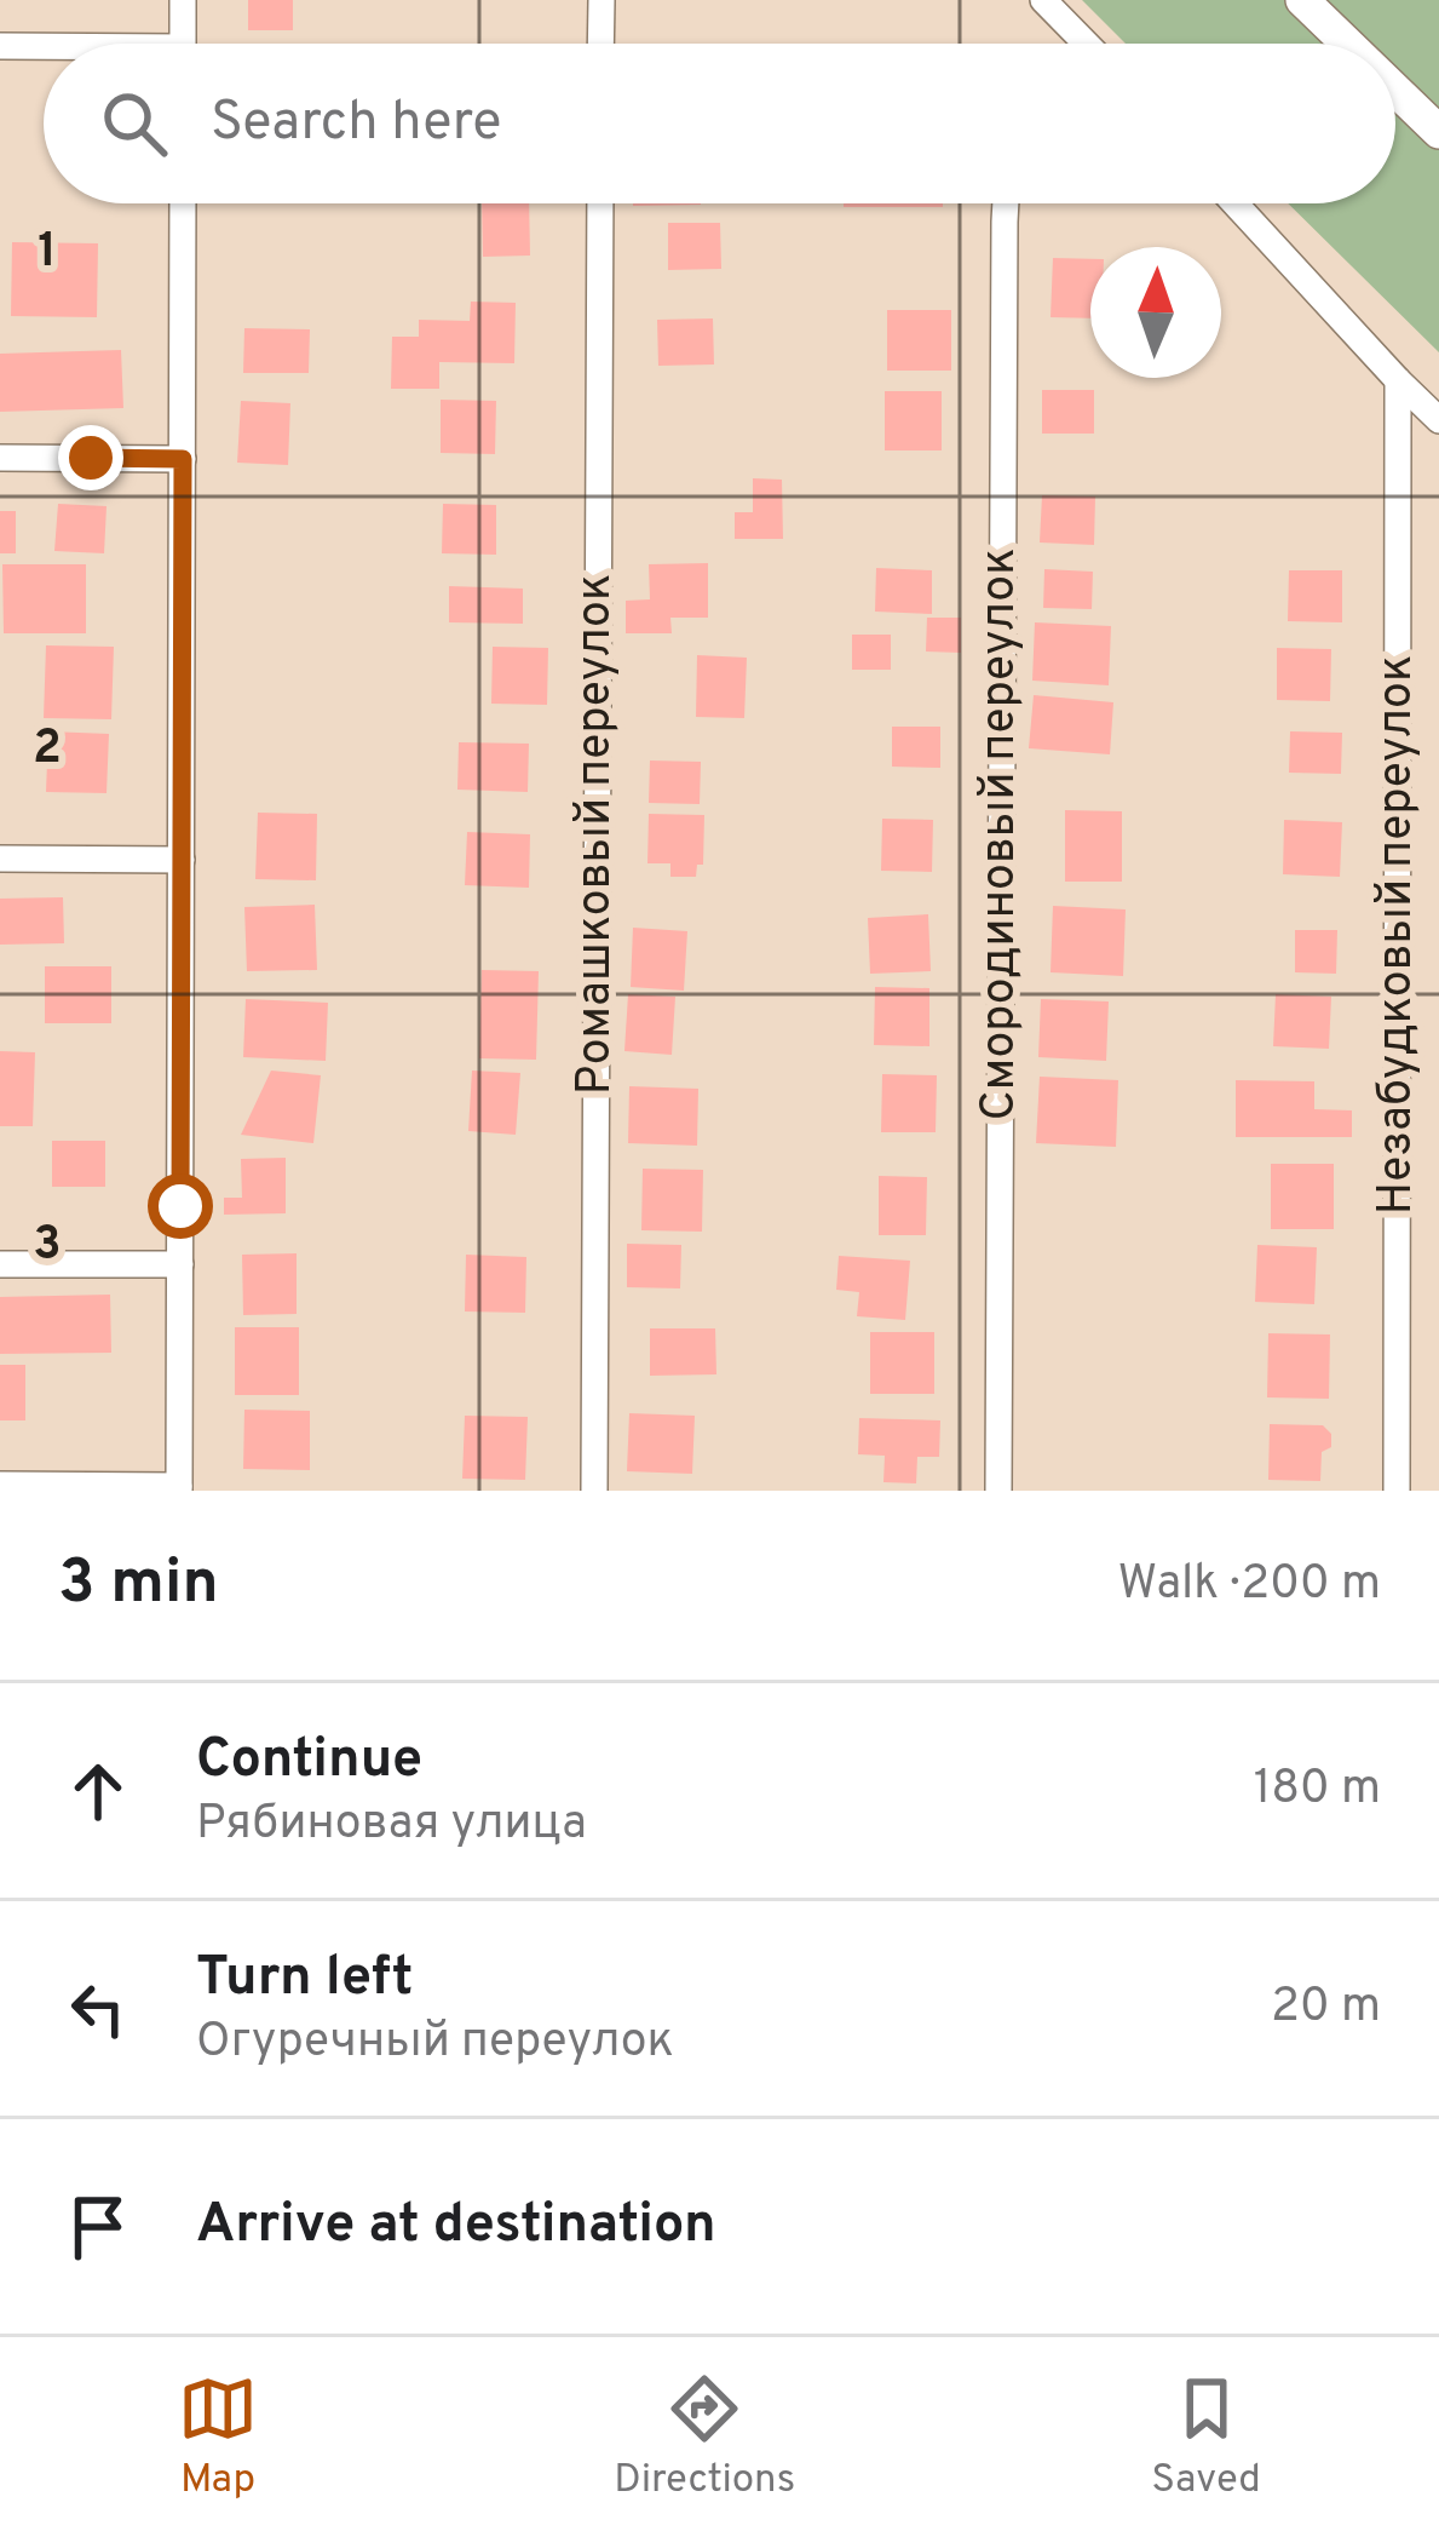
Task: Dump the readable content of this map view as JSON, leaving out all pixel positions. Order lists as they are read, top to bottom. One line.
{"streets":{"street":["Ромашковый переулок","Смородиновый переулок","Незабудковый переулок"]},"north":"top","page":{"search":"Search here","heading":["3 min","Walk · 200 m"],"list":[["Continue","Рябиновая улица","180 m"],["Turn left","Огуречный переулок","20 m"],"Arrive at destination"],"nav":["Map","Directions","Saved"]},"grid":{"rows":["1","2","3"]}}
